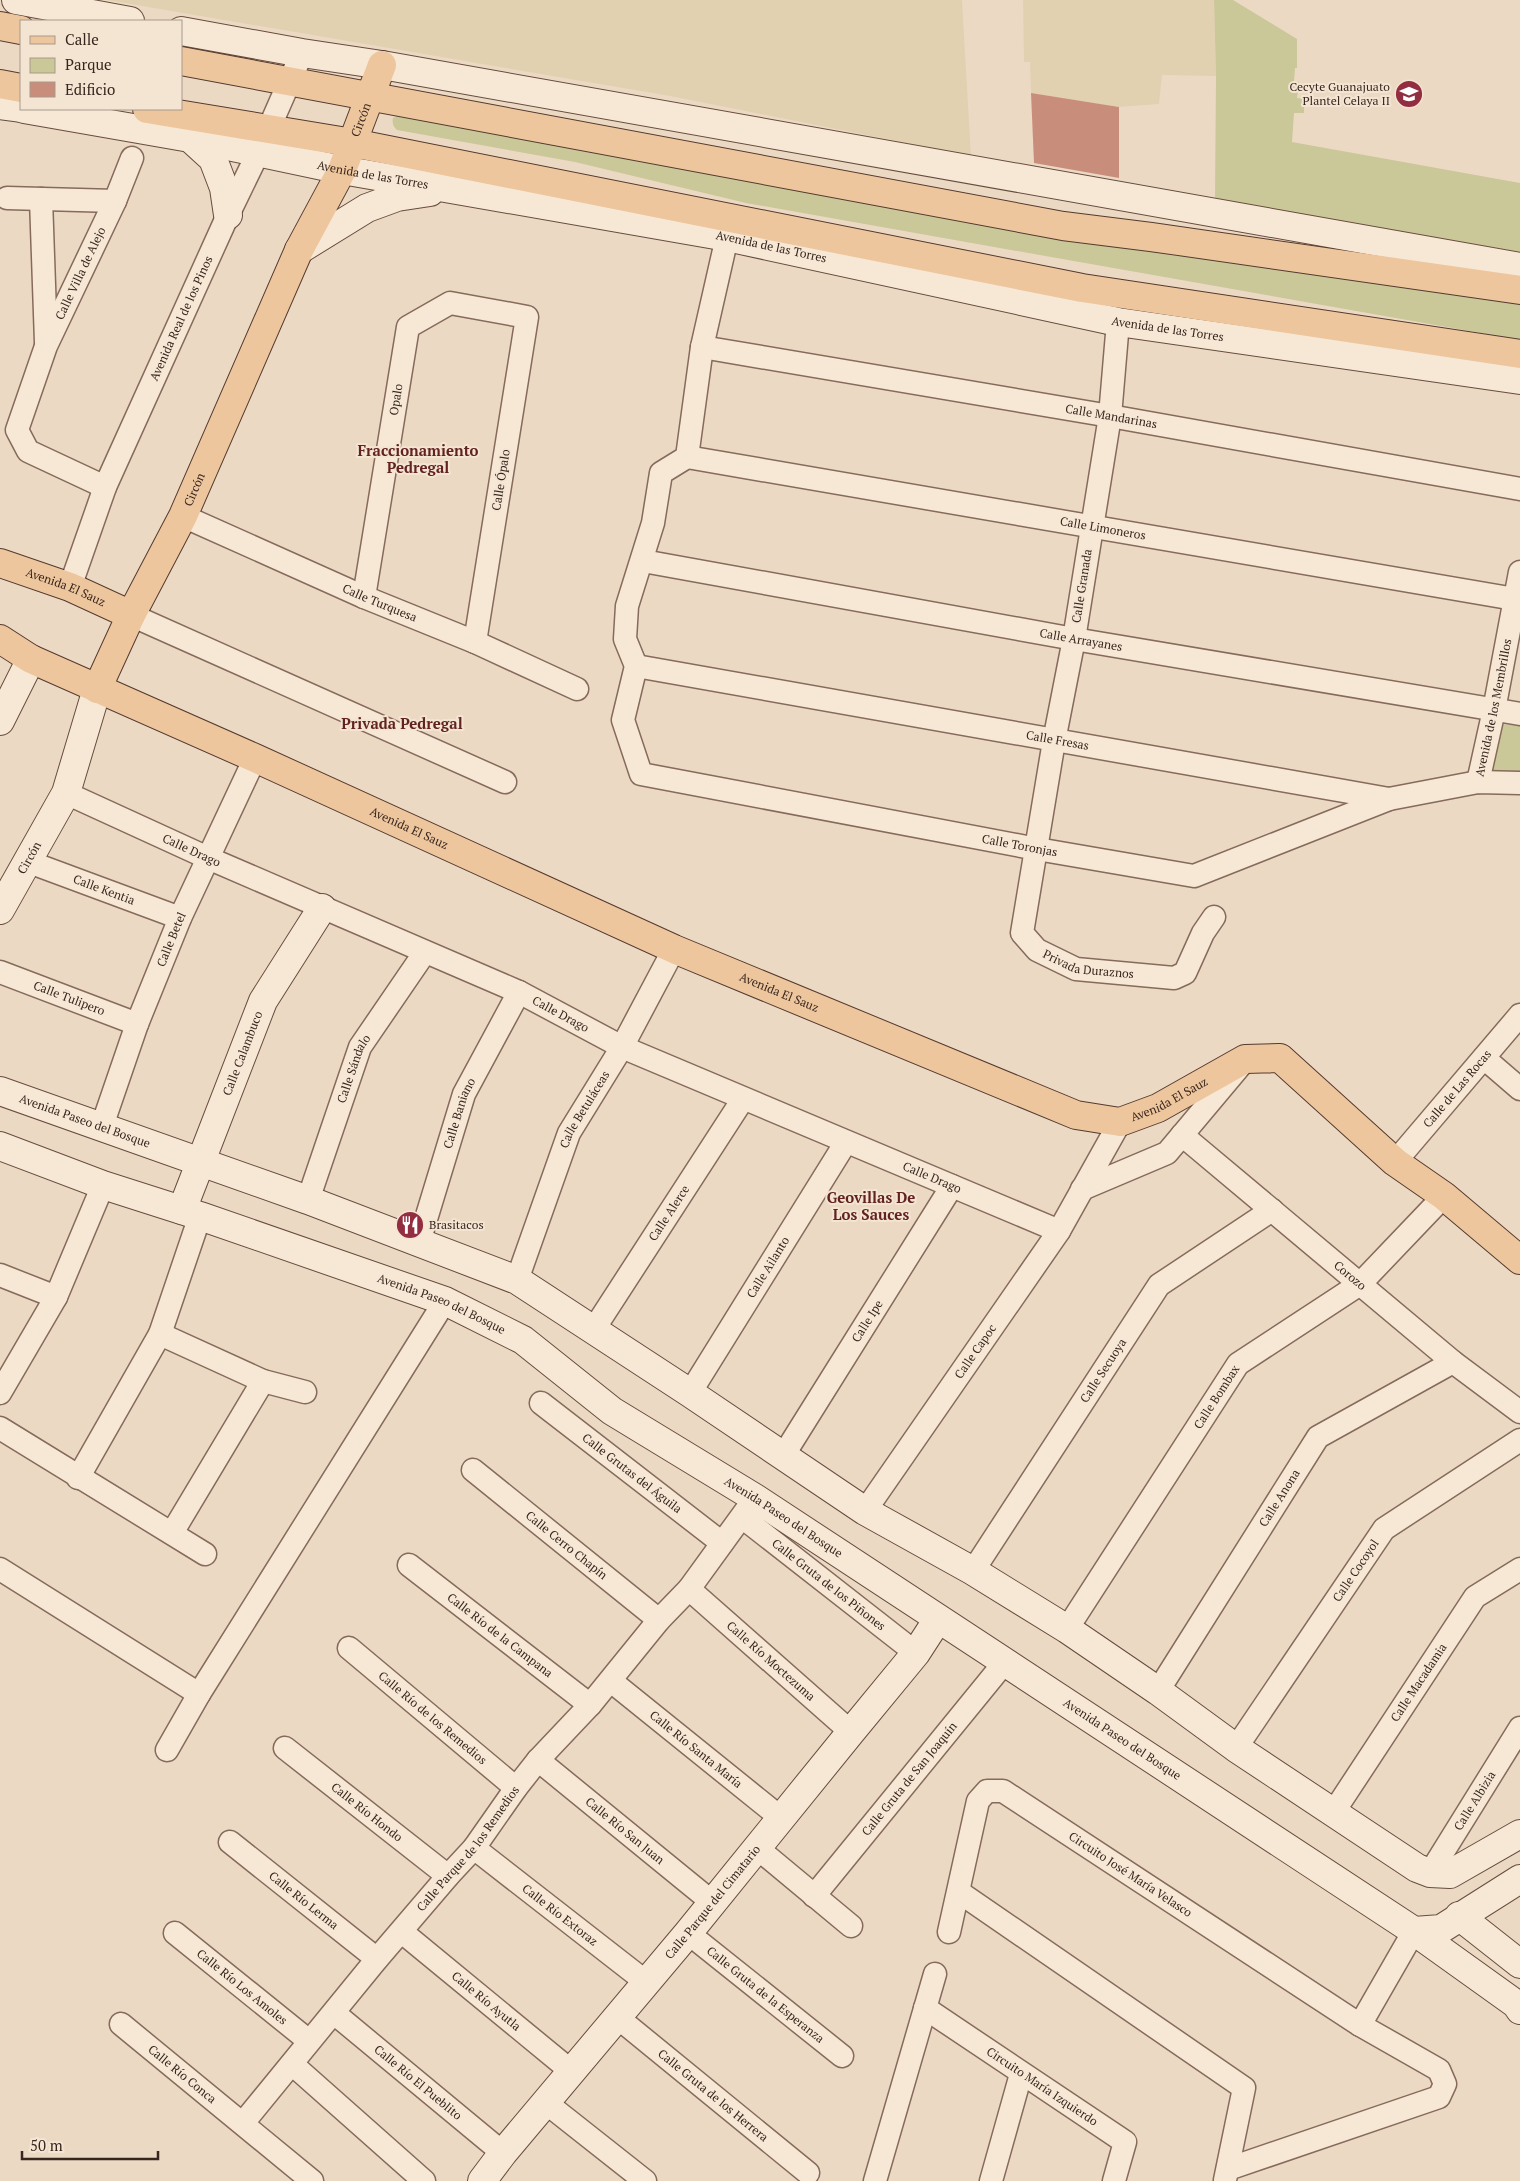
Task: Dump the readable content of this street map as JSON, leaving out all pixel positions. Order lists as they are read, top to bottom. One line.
{"streets":{"main road":["Circón","Avenida de las Torres","Avenida El Sauz"],"street":["Calle Villa de Alejo","Avenida Real de los Pinos","Opalo","Calle Mandarinas","Calle Ópalo","Calle Limoneros","Calle Granada","Calle Turquesa","Calle Arrayanes","Avenida de los Membrillos","Calle Fresas","Calle Toronjas","Calle Drago","Calle Kentia","Calle Betel","Privada Duraznos","Calle Tulipero","Calle Calambuco","Calle Sándalo","Calle de Las Rocas","Calle Betuláceas","Calle Baniano","Avenida Paseo del Bosque","Calle Alerce","Calle Ailanto","Corozo","Calle Ipe","Calle Capoc","Calle Secuoya","Calle Bombax","Calle Grutas del Águila","Calle Anona","Calle Cerro Chapín","Calle Cocoyol","Calle Gruta de los Piñones","Calle Río de la Campana","Calle Río Moctezuma","Calle Macadamia","Calle Río de los Remedios","Calle Río Santa María","Calle Gruta de San Joaquín","Calle Albizia","Calle Río Hondo","Calle Río San Juan","Calle Parque de los Remedios","Circuito José María Velasco","Calle Río Lerma","Calle Parque del Cimatario","Calle Río Extoraz","Calle Río Los Amoles","Calle Gruta de la Esperanza","Calle Río Ayutla","Calle Río Conca","Calle Río El Pueblito","Circuito María Izquierdo","Calle Gruta de los Herrera"]},"crossings":[["Circón","Avenida de las Torres"],["Circón","Avenida El Sauz"],["Circón","Calle Turquesa"],["Circón","Calle Drago"],["Circón","Calle Kentia"],["Avenida de las Torres","Avenida Real de los Pinos"],["Avenida de las Torres","Calle Granada"],["Calle Villa de Alejo","Avenida Real de los Pinos"],["Avenida Real de los Pinos","Avenida El Sauz"],["Opalo","Calle Ópalo"],["Opalo","Calle Turquesa"],["Calle Mandarinas","Calle Granada"],["Calle Ópalo","Calle Turquesa"],["Calle Limoneros","Calle Granada"],["Calle Limoneros","Avenida de los Membrillos"],["Calle Granada","Calle Arrayanes"],["Calle Granada","Calle Fresas"],["Calle Granada","Calle Toronjas"],["Calle Granada","Privada Duraznos"],["Avenida El Sauz","Calle Betel"],["Avenida El Sauz","Calle de Las Rocas"],["Avenida El Sauz","Calle Betuláceas"],["Avenida El Sauz","Calle Capoc"],["Avenida El Sauz","Calle Bombax"],["Calle Arrayanes","Avenida de los Membrillos"],["Avenida de los Membrillos","Calle Fresas"],["Calle Fresas","Calle Toronjas"],["Calle Toronjas","Privada Duraznos"],["Calle Drago","Calle Betel"],["Calle Drago","Calle Calambuco"],["Calle Drago","Calle Sándalo"],["Calle Drago","Calle Betuláceas"],["Calle Drago","Calle Baniano"],["Calle Drago","Calle Alerce"],["Calle Drago","Calle Ailanto"],["Calle Drago","Calle Ipe"],["Calle Drago","Calle Capoc"],["Calle Kentia","Calle Betel"],["Calle Betel","Calle Tulipero"],["Calle Betel","Avenida Paseo del Bosque"],["Calle Calambuco","Avenida Paseo del Bosque"],["Calle Sándalo","Avenida Paseo del Bosque"],["Calle Betuláceas","Avenida Paseo del Bosque"],["Calle Baniano","Avenida Paseo del Bosque"],["Avenida Paseo del Bosque","Calle Alerce"],["Avenida Paseo del Bosque","Calle Ailanto"],["Avenida Paseo del Bosque","Calle Ipe"],["Avenida Paseo del Bosque","Calle Capoc"],["Avenida Paseo del Bosque","Calle Secuoya"],["Avenida Paseo del Bosque","Calle Bombax"],["Avenida Paseo del Bosque","Calle Anona"],["Avenida Paseo del Bosque","Calle Cocoyol"],["Avenida Paseo del Bosque","Calle Gruta de los Piñones"],["Avenida Paseo del Bosque","Calle Macadamia"],["Avenida Paseo del Bosque","Calle Gruta de San Joaquín"],["Avenida Paseo del Bosque","Calle Albizia"],["Avenida Paseo del Bosque","Calle Parque de los Remedios"],["Avenida Paseo del Bosque","Calle Parque del Cimatario"],["Corozo","Calle Secuoya"],["Corozo","Calle Bombax"],["Corozo","Calle Anona"],["Calle Grutas del Águila","Calle Parque de los Remedios"],["Calle Cerro Chapín","Calle Parque de los Remedios"],["Calle Gruta de los Piñones","Calle Parque de los Remedios"],["Calle Gruta de los Piñones","Calle Parque del Cimatario"],["Calle Río de la Campana","Calle Parque de los Remedios"],["Calle Río Moctezuma","Calle Parque de los Remedios"],["Calle Río Moctezuma","Calle Parque del Cimatario"],["Calle Río de los Remedios","Calle Parque de los Remedios"],["Calle Río Santa María","Calle Parque de los Remedios"],["Calle Río Santa María","Calle Parque del Cimatario"],["Calle Río Hondo","Calle Parque de los Remedios"],["Calle Río San Juan","Calle Parque de los Remedios"],["Calle Río San Juan","Calle Parque del Cimatario"],["Calle Parque de los Remedios","Calle Río Lerma"],["Calle Parque de los Remedios","Calle Río Extoraz"],["Calle Parque de los Remedios","Calle Río Los Amoles"],["Calle Parque de los Remedios","Calle Río Ayutla"],["Calle Parque de los Remedios","Calle Río Conca"],["Calle Parque de los Remedios","Calle Río El Pueblito"],["Calle Parque del Cimatario","Calle Río Extoraz"],["Calle Parque del Cimatario","Calle Gruta de la Esperanza"],["Calle Parque del Cimatario","Calle Río Ayutla"],["Calle Parque del Cimatario","Calle Río El Pueblito"],["Calle Parque del Cimatario","Calle Gruta de los Herrera"]],"districts":["Fraccionamiento Pedregal","Privada Pedregal","Geovillas De Los Sauces"],"places":{"school or university":["Cecyte Guanajuato Plantel Celaya II"],"restaurant":["Brasitacos"]},"legend":["Calle","Parque","Edificio"],"scale_bar":"50 m"}
